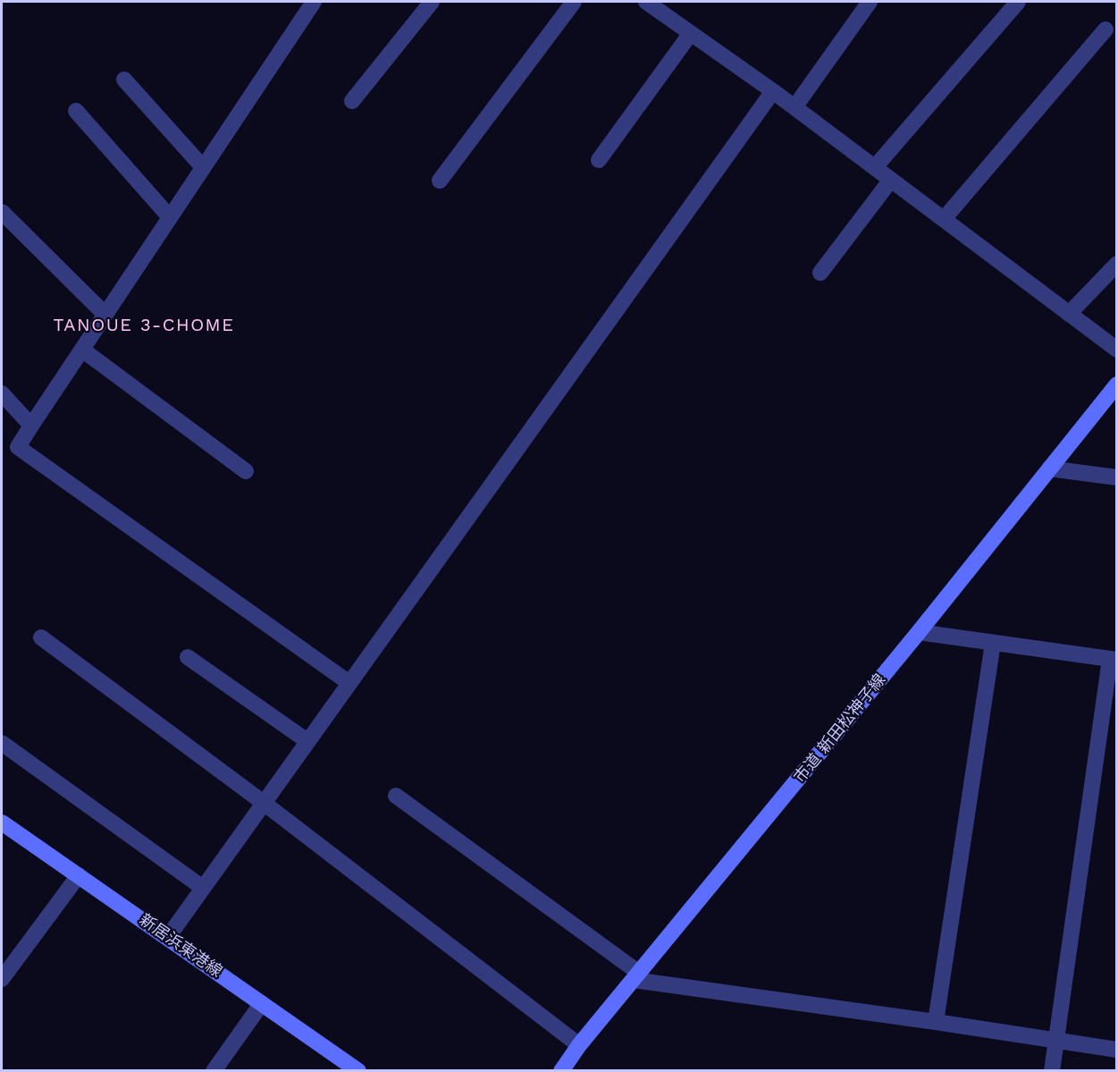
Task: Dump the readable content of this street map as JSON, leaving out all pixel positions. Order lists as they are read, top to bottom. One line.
{"streets":{"street":["市道 新田松神子線","新居浜東港線"]},"districts":["TANOUE 3-CHOME"]}
